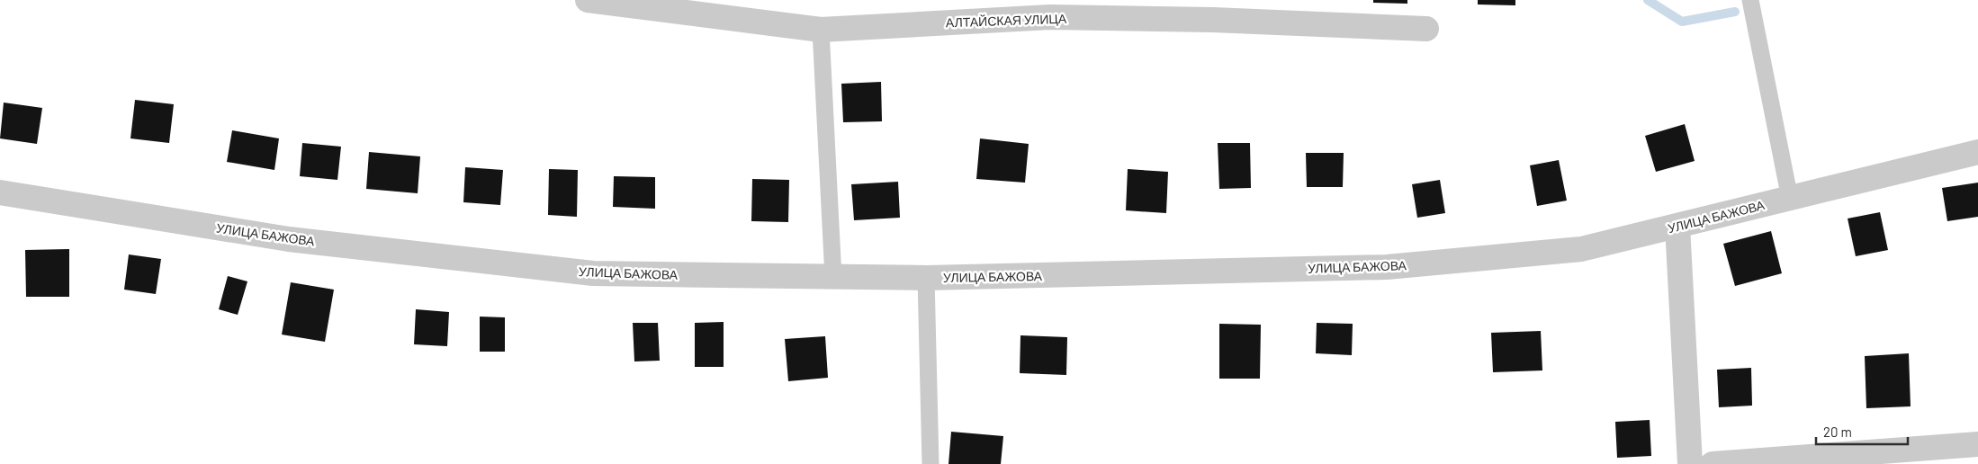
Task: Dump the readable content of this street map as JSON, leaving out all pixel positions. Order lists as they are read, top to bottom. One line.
{"streets":{"street":["АЛТАЙСКАЯ УЛИЦА","УЛИЦА БАЖОВА"]},"scale_bar":"20 m"}
